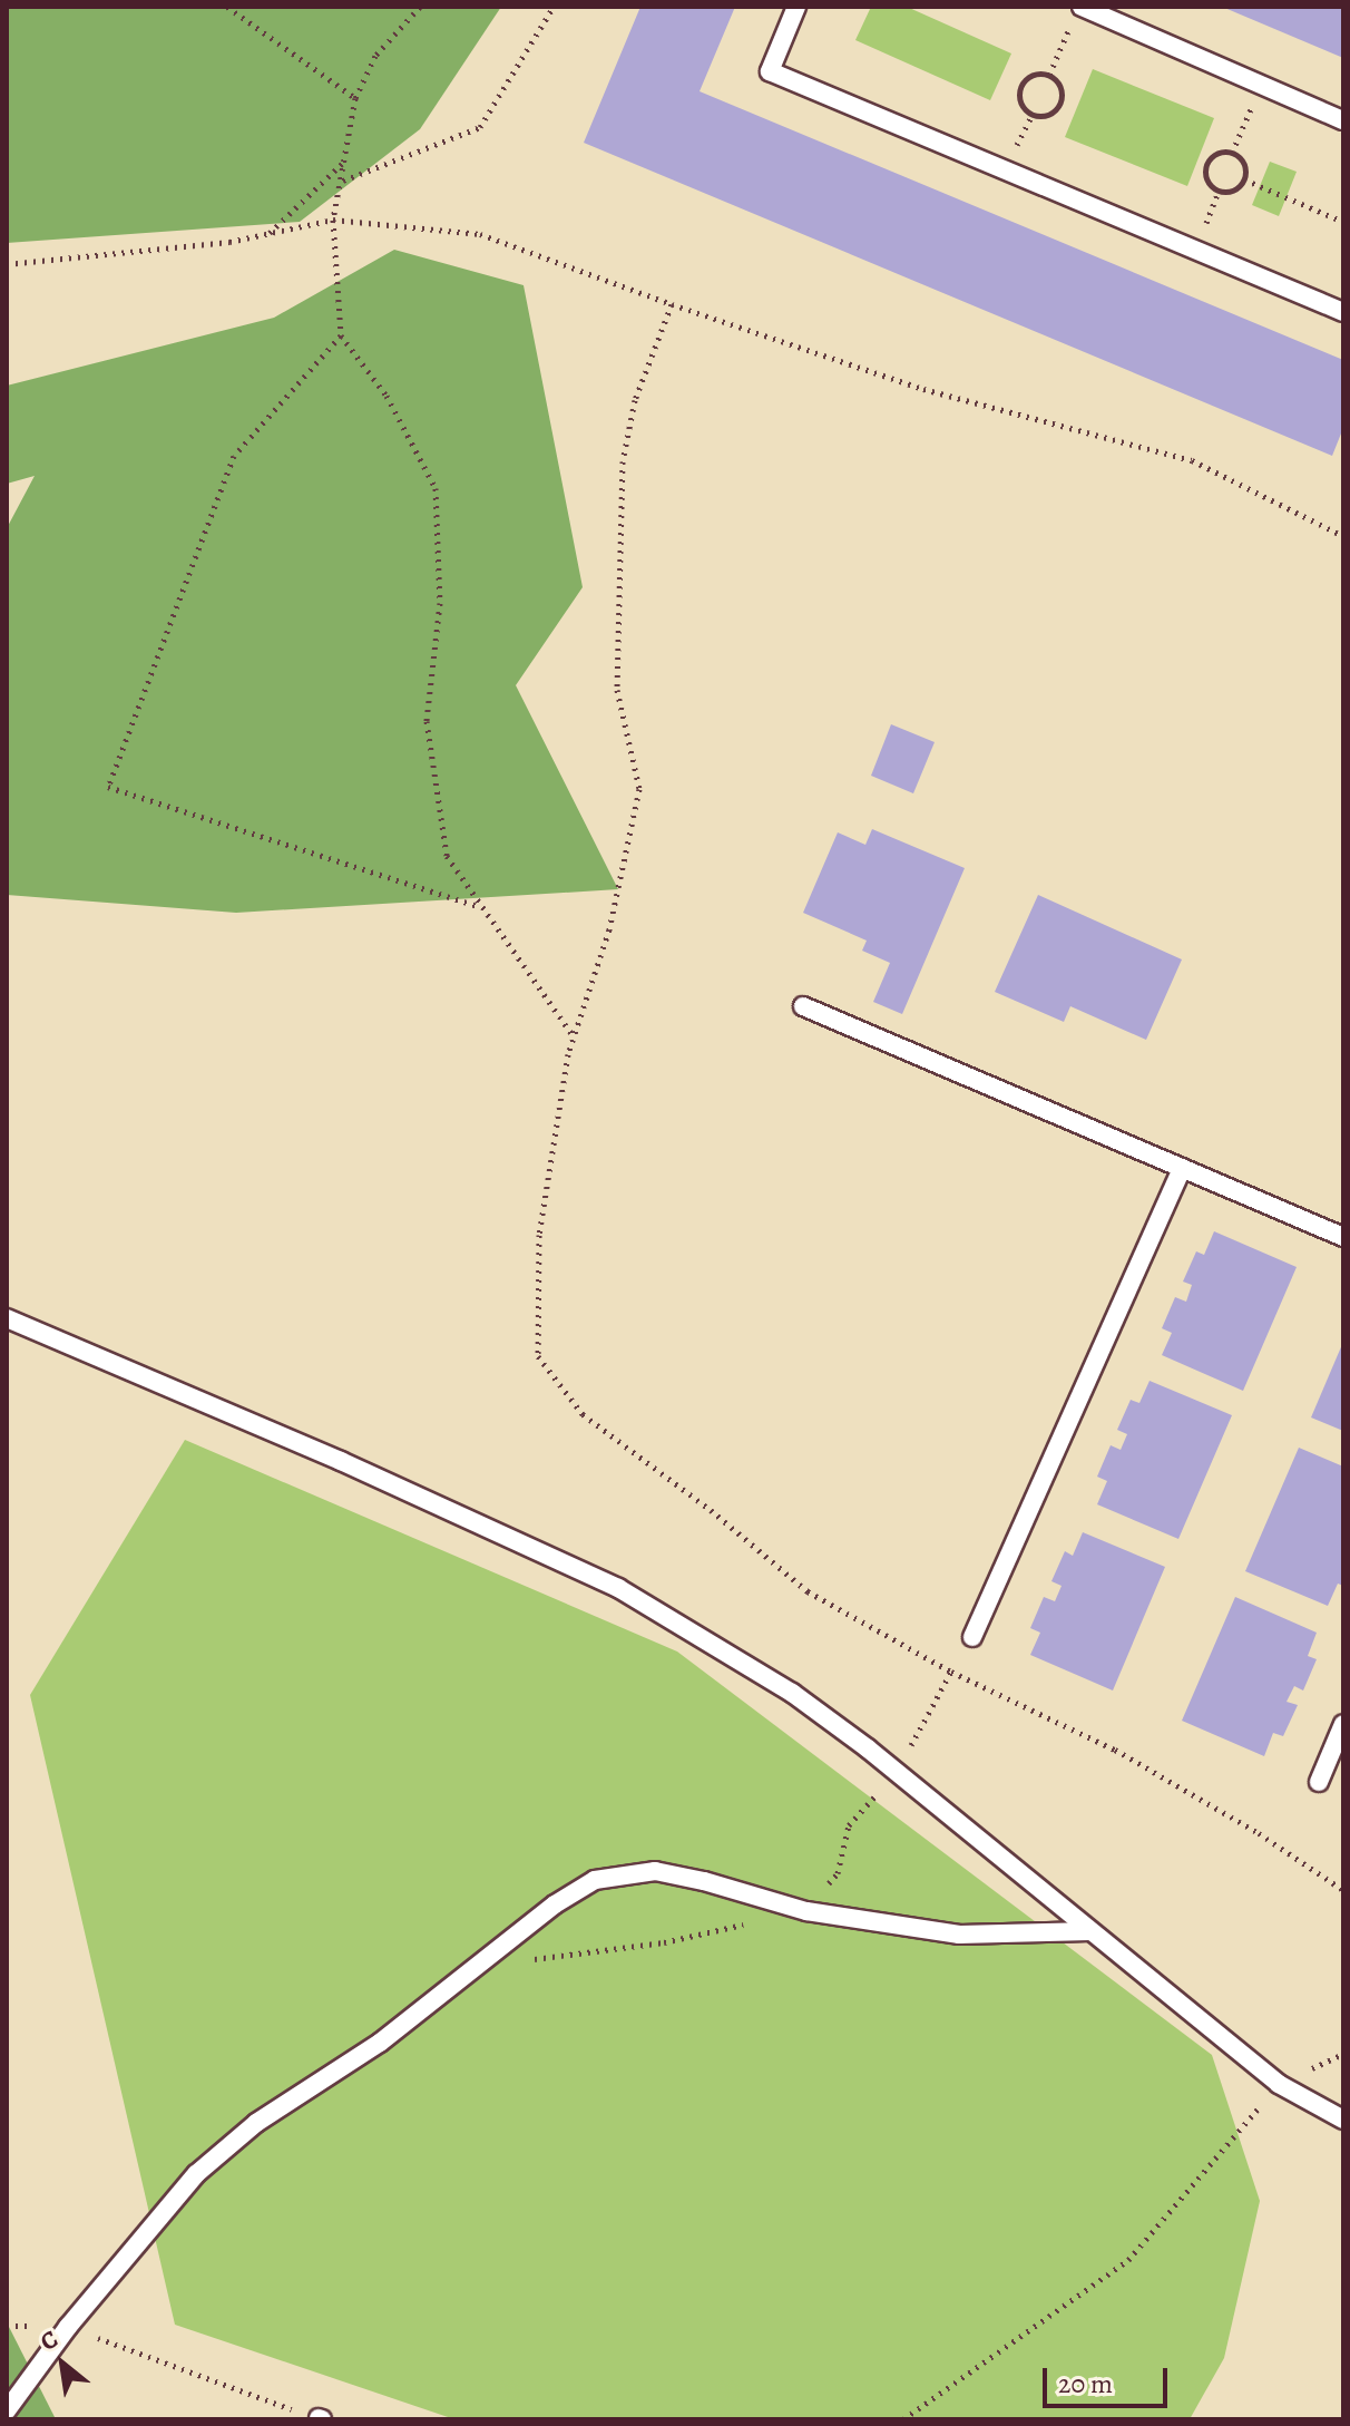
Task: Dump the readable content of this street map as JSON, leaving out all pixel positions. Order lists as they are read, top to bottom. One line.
{"scale_bar":"20 m","north":"top left"}
